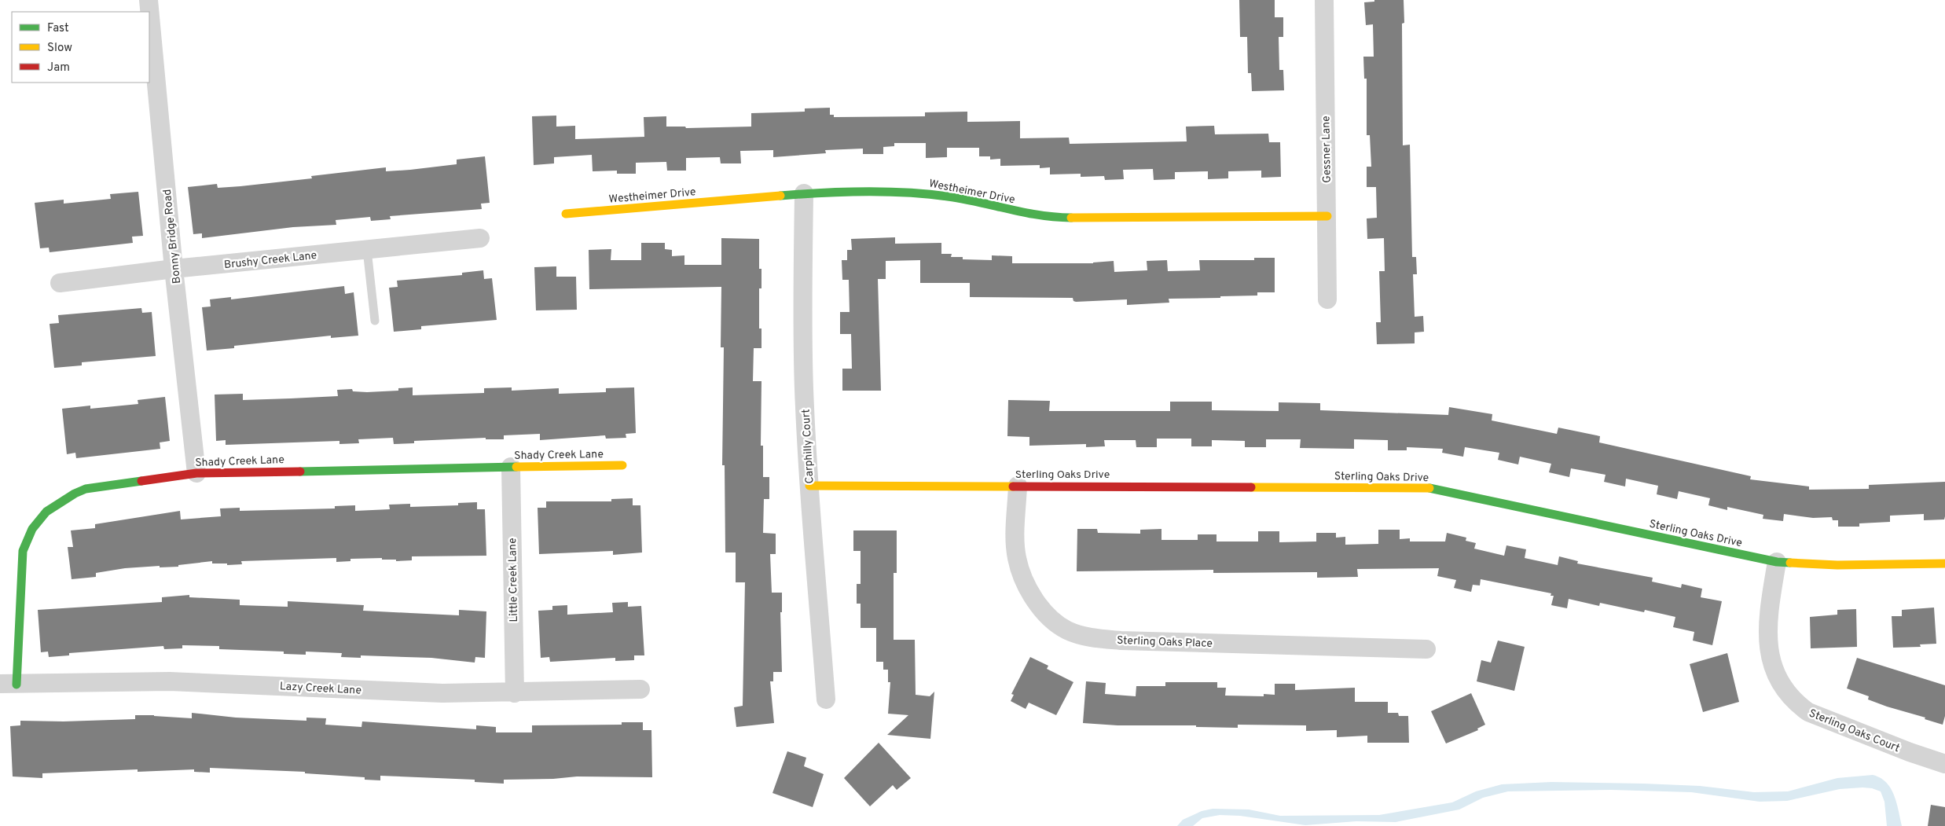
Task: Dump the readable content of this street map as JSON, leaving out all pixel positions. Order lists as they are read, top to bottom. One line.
{"streets":{"street":["Gessner Lane","Westheimer Drive","Bonny Bridge Road","Brushy Creek Lane","Carphilly Court","Shady Creek Lane","Sterling Oaks Drive","Little Creek Lane","Sterling Oaks Place","Lazy Creek Lane","Sterling Oaks Court"]},"crossings":[["Gessner Lane","Westheimer Drive"],["Westheimer Drive","Carphilly Court"],["Bonny Bridge Road","Brushy Creek Lane"],["Bonny Bridge Road","Shady Creek Lane"],["Carphilly Court","Sterling Oaks Drive"],["Shady Creek Lane","Little Creek Lane"],["Shady Creek Lane","Lazy Creek Lane"],["Sterling Oaks Drive","Sterling Oaks Place"],["Sterling Oaks Drive","Sterling Oaks Court"],["Little Creek Lane","Lazy Creek Lane"]],"legend":["Fast","Slow","Jam"]}
